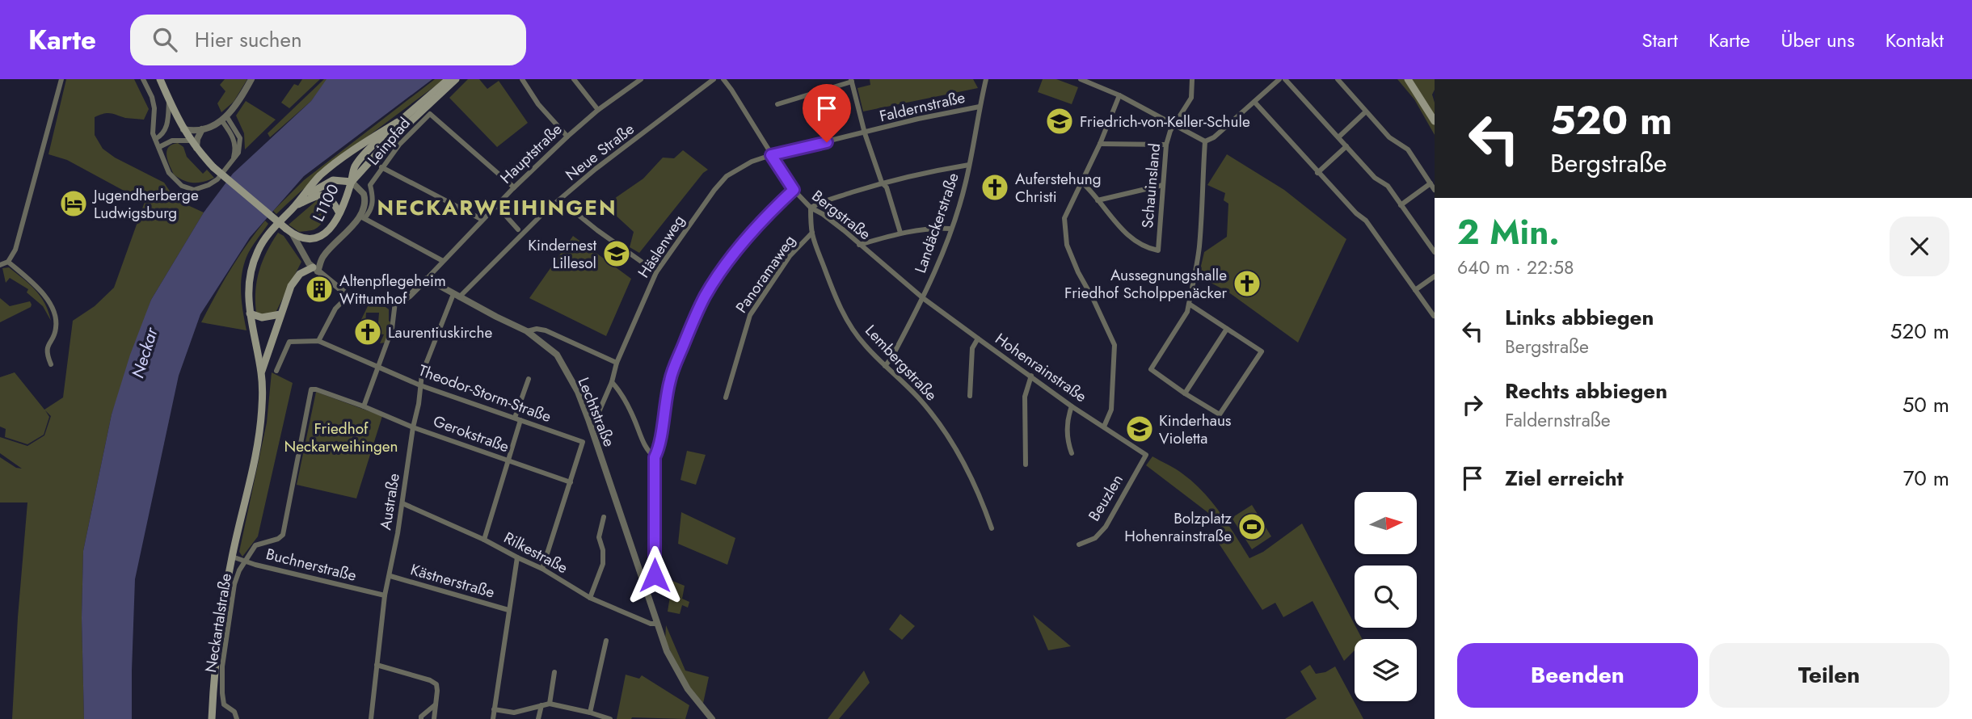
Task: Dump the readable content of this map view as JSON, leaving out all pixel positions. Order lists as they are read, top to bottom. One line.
{"streets":{"main road":["L1100"],"street":["Faldernstraße","Leinpfad","Neue Straße","Hauptstraße","Schauinsland","Bergstraße","Landäckerstraße","Häslenweg","Panoramaweg","Lembergstraße","Hohenrainstraße","Theodor-Storm-Straße","Lechtstraße","Gerokstraße","Beuzlen","Austraße","Rilkestraße","Buchnerstraße","Kästnerstraße","Neckartalstraße"]},"crossings":[["Faldernstraße","Bergstraße"],["Faldernstraße","Landäckerstraße"],["Faldernstraße","Häslenweg"],["Leinpfad","Hauptstraße"],["Neue Straße","Lechtstraße"],["Neue Straße","Austraße"],["Hauptstraße","Lechtstraße"],["Bergstraße","Landäckerstraße"],["Bergstraße","Häslenweg"],["Bergstraße","Lembergstraße"],["Bergstraße","Hohenrainstraße"],["Landäckerstraße","Lembergstraße"],["Landäckerstraße","Hohenrainstraße"],["Panoramaweg","Lembergstraße"],["Hohenrainstraße","Beuzlen"],["Theodor-Storm-Straße","Gerokstraße"],["Theodor-Storm-Straße","Austraße"],["Lechtstraße","Austraße"],["Lechtstraße","Rilkestraße"],["Gerokstraße","Austraße"],["Gerokstraße","Buchnerstraße"],["Gerokstraße","Neckartalstraße"],["Austraße","Rilkestraße"],["Austraße","Buchnerstraße"],["Austraße","Kästnerstraße"],["Buchnerstraße","Neckartalstraße"]],"districts":["NECKARWEIHINGEN"],"water":["Neckar"],"parks":["Friedhof Neckarweihingen"],"places":{"school or university":["Friedrich-von-Keller-Schule","Kindernest Lillesol","Kinderhaus Violetta"],"church":["Auferstehung Christi","Aussegnungshalle Friedhof Scholppenäcker","Laurentiuskirche"],"hotel":["Jugendherberge Ludwigsburg"],"building":["Altenpflegeheim Wittumhof"],"sports":["Bolzplatz Hohenrainstraße"]},"north":"right","page":{"header":"Karte","search":"Hier suchen","nav":["Start","Karte","Über uns","Kontakt"],"turn":["520 m","Bergstraße"],"heading":["2 Min.","640 m · 22:58"],"list":[{"name":"Links abbiegen","note":"Bergstraße","value":"520 m"},{"name":"Rechts abbiegen","note":"Faldernstraße","value":"50 m"},{"name":"Ziel erreicht","value":"70 m"}],"buttons":["Beenden","Teilen"]}}
